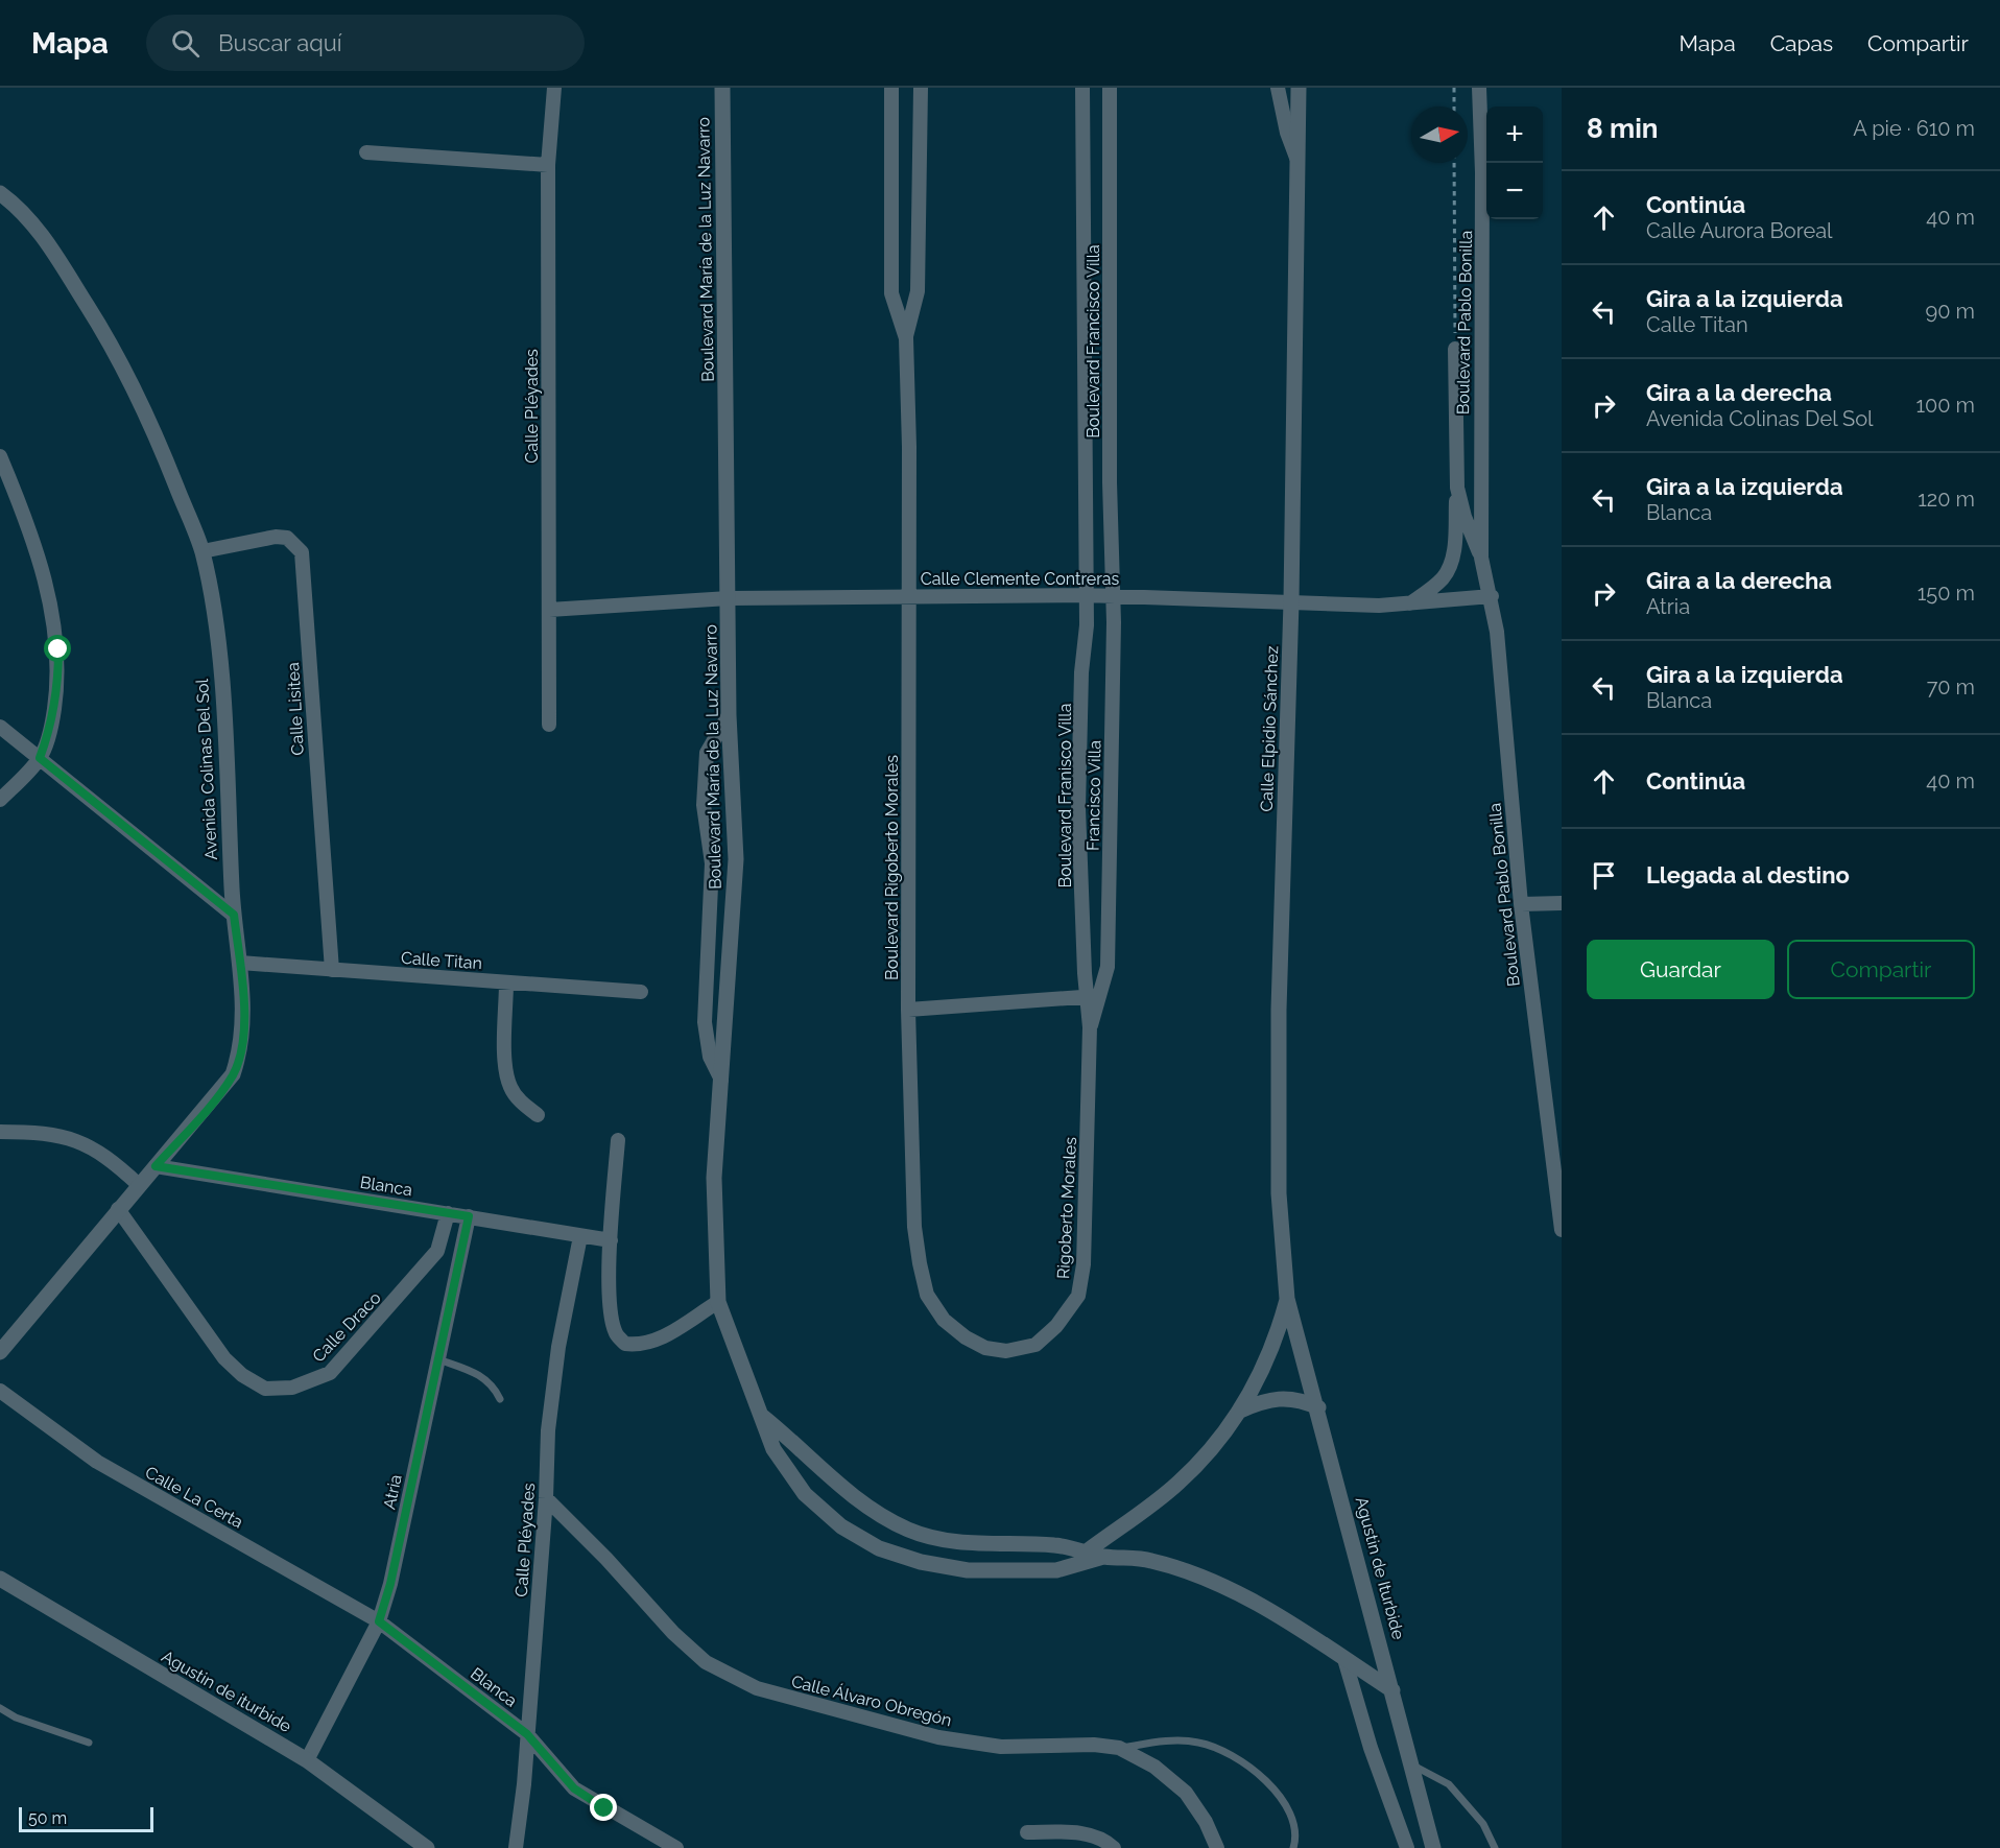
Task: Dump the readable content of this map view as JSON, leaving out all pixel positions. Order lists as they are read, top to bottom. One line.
{"streets":{"street":["Boulevard María de la Luz Navarro","Boulevard Pablo Bonilla","Boulevard Francisco Villa","Calle Pléyades","Calle Clemente Contreras","Calle Lisitea","Calle Elpidio Sánchez","Avenida Colinas Del Sol","Boulevard Franisco Villa","Francisco Villa","Boulevard Rigoberto Morales","Calle Titan","Blanca","Rigoberto Morales","Calle Draco","Atria","Calle La Certa","Agustin de Iturbide","Agustin de iturbide","Calle Álvaro Obregón"]},"crossings":[["Boulevard María de la Luz Navarro","Calle Clemente Contreras"],["Boulevard María de la Luz Navarro","Agustin de Iturbide"],["Boulevard Pablo Bonilla","Calle Clemente Contreras"],["Boulevard Francisco Villa","Calle Clemente Contreras"],["Boulevard Francisco Villa","Boulevard Franisco Villa"],["Boulevard Francisco Villa","Francisco Villa"],["Calle Pléyades","Calle Clemente Contreras"],["Calle Pléyades","Blanca"],["Calle Pléyades","Calle Álvaro Obregón"],["Calle Clemente Contreras","Calle Elpidio Sánchez"],["Calle Clemente Contreras","Boulevard Franisco Villa"],["Calle Clemente Contreras","Francisco Villa"],["Calle Clemente Contreras","Boulevard Rigoberto Morales"],["Calle Lisitea","Avenida Colinas Del Sol"],["Calle Lisitea","Calle Titan"],["Calle Elpidio Sánchez","Agustin de Iturbide"],["Avenida Colinas Del Sol","Calle Titan"],["Avenida Colinas Del Sol","Blanca"],["Avenida Colinas Del Sol","Calle Draco"],["Boulevard Franisco Villa","Francisco Villa"],["Boulevard Franisco Villa","Rigoberto Morales"],["Francisco Villa","Rigoberto Morales"],["Boulevard Rigoberto Morales","Rigoberto Morales"],["Blanca","Calle Draco"],["Blanca","Atria"],["Blanca","Calle La Certa"],["Atria","Calle La Certa"],["Atria","Agustin de iturbide"]],"scale_bar":"50 m","north":"right","page":{"header":"Mapa","search":"Buscar aquí","nav":["Mapa","Capas","Compartir"],"heading":["8 min","A pie · 610 m"],"map_buttons":["+","−"],"list":[["Continúa","Calle Aurora Boreal","40 m"],["Gira a la izquierda","Calle Titan","90 m"],["Gira a la derecha","Avenida Colinas Del Sol","100 m"],["Gira a la izquierda","Blanca","120 m"],["Gira a la derecha","Atria","150 m"],["Gira a la izquierda","Blanca","70 m"],["Continúa","40 m"],"Llegada al destino"],"buttons":["Guardar","Compartir"],"scale":"50 m"}}
